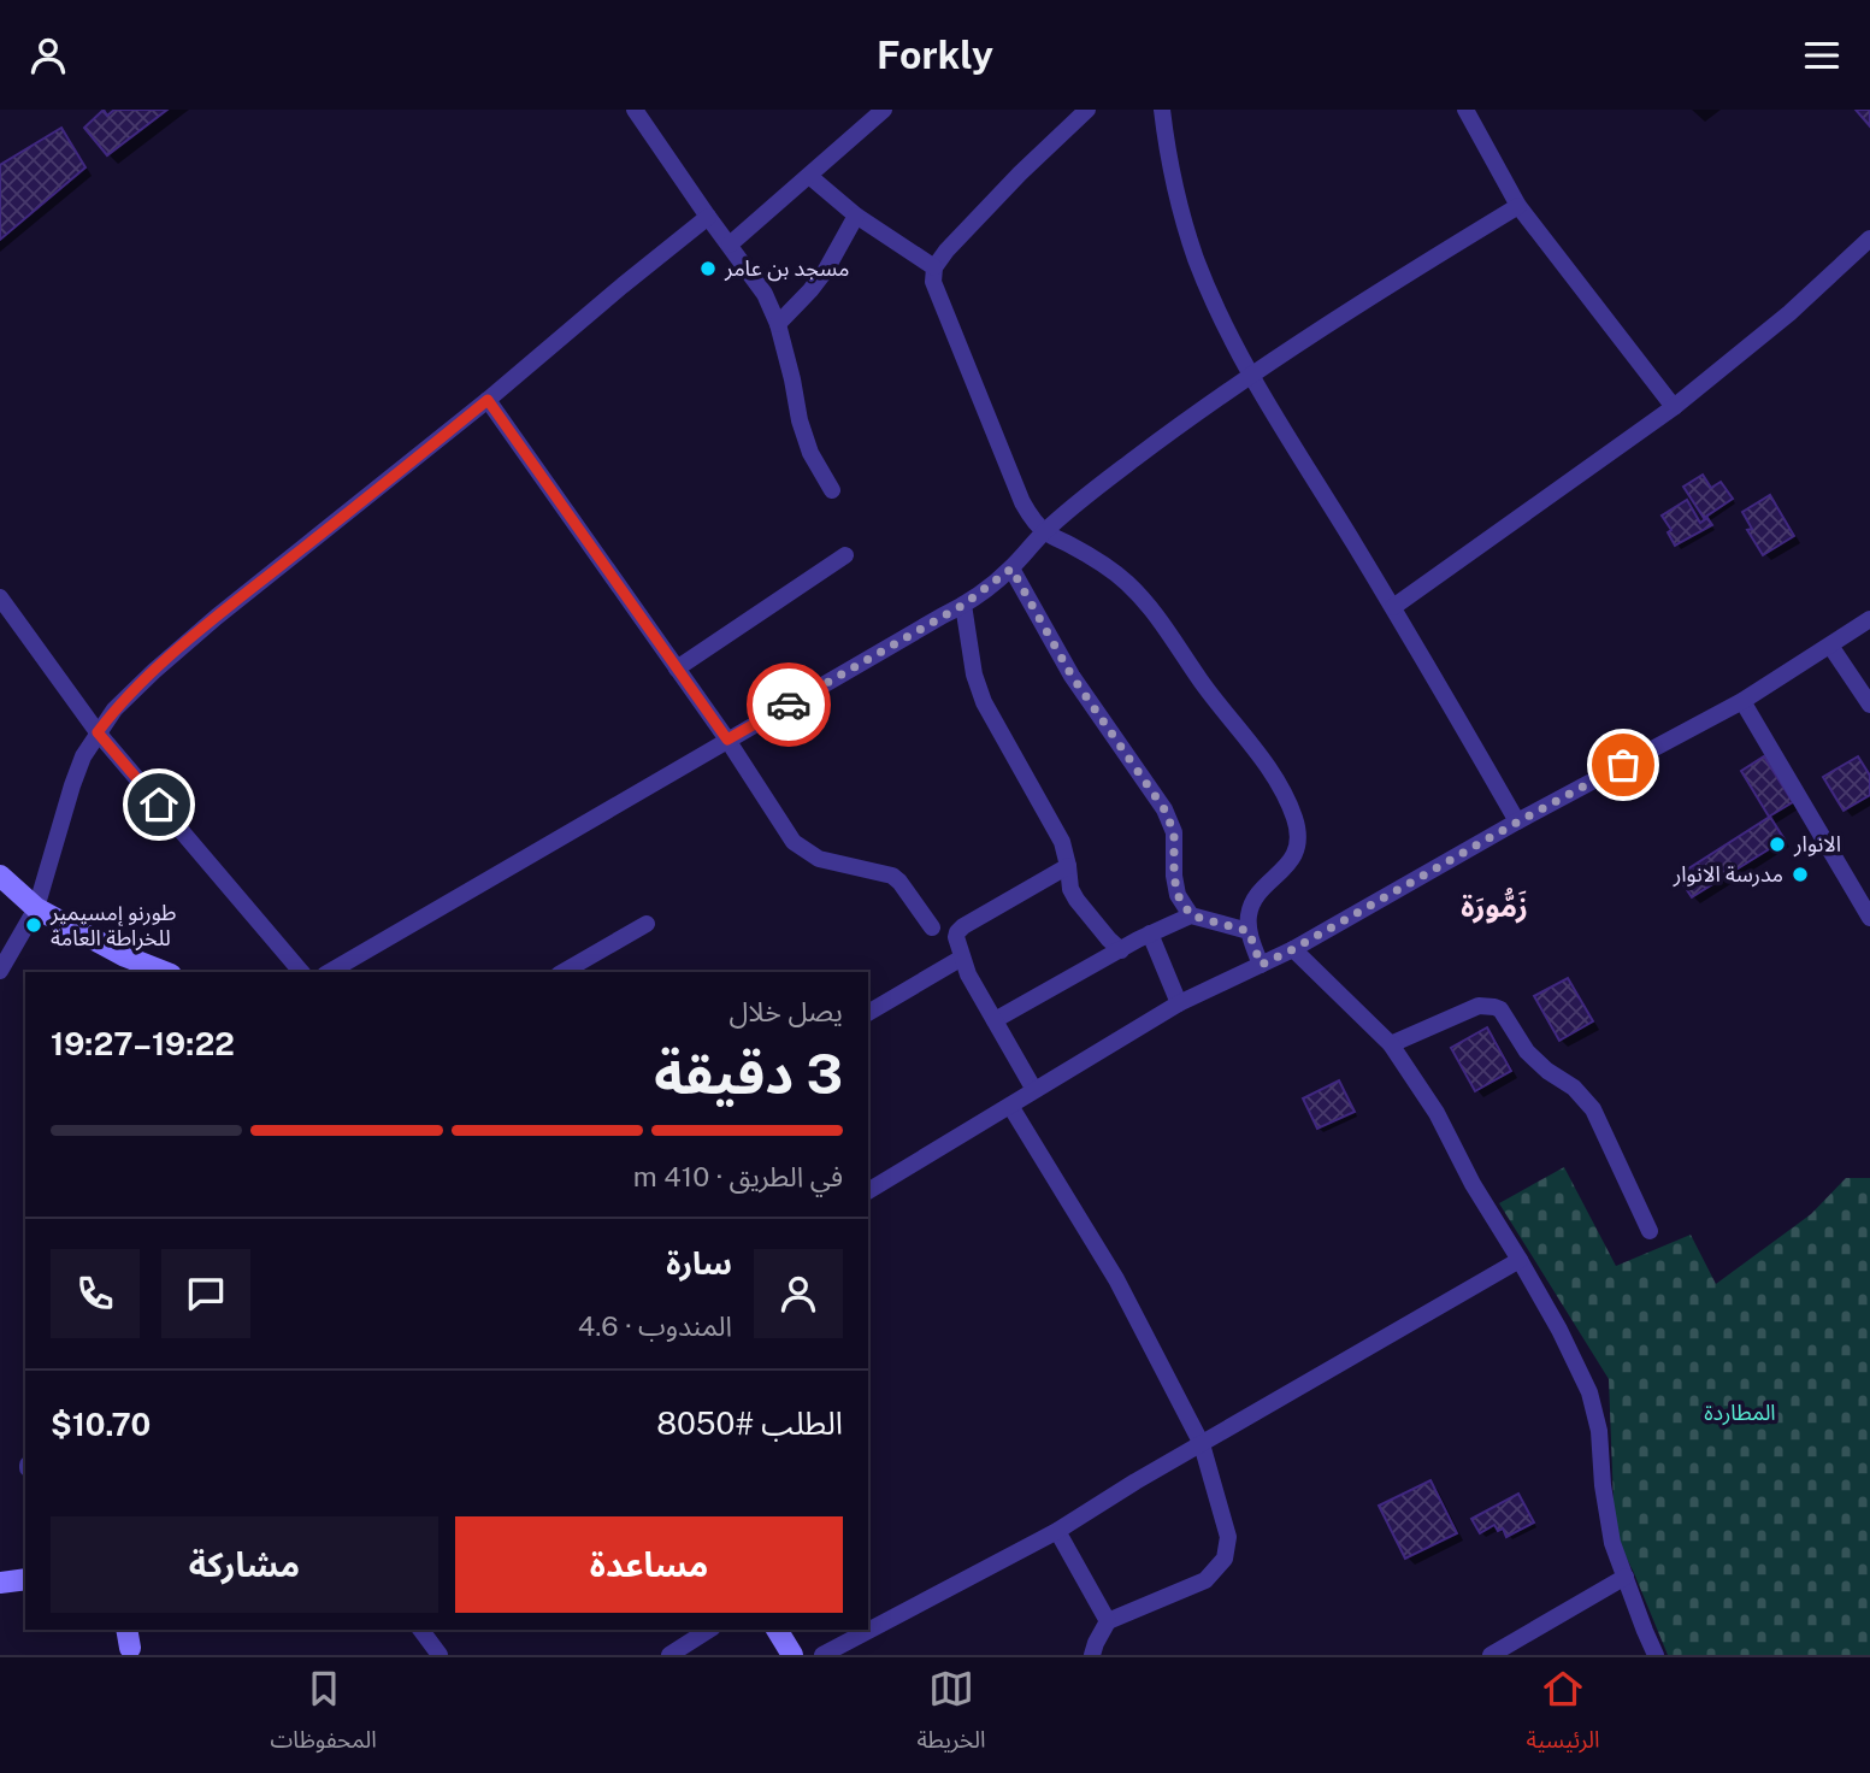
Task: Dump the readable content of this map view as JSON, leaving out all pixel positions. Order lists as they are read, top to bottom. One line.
{"districts":["زَمُّورَة"],"parks":["المطاردة"],"places":["مسجد بن عامر","الانوار","مدرسة الانوار","طورنو إمسيمير للخراطة العامة"],"page":{"header":"Forkly","heading":["3 دقيقة","يصل خلال","19:22–19:27"],"panel":["سارة","المندوب · 4.6","الطلب #8050","$10.70"],"bar":"في الطريق · 410 m","buttons":["مساعدة","مشاركة"],"tabs":["الرئيسية","الخريطة","المحفوظات"]}}
